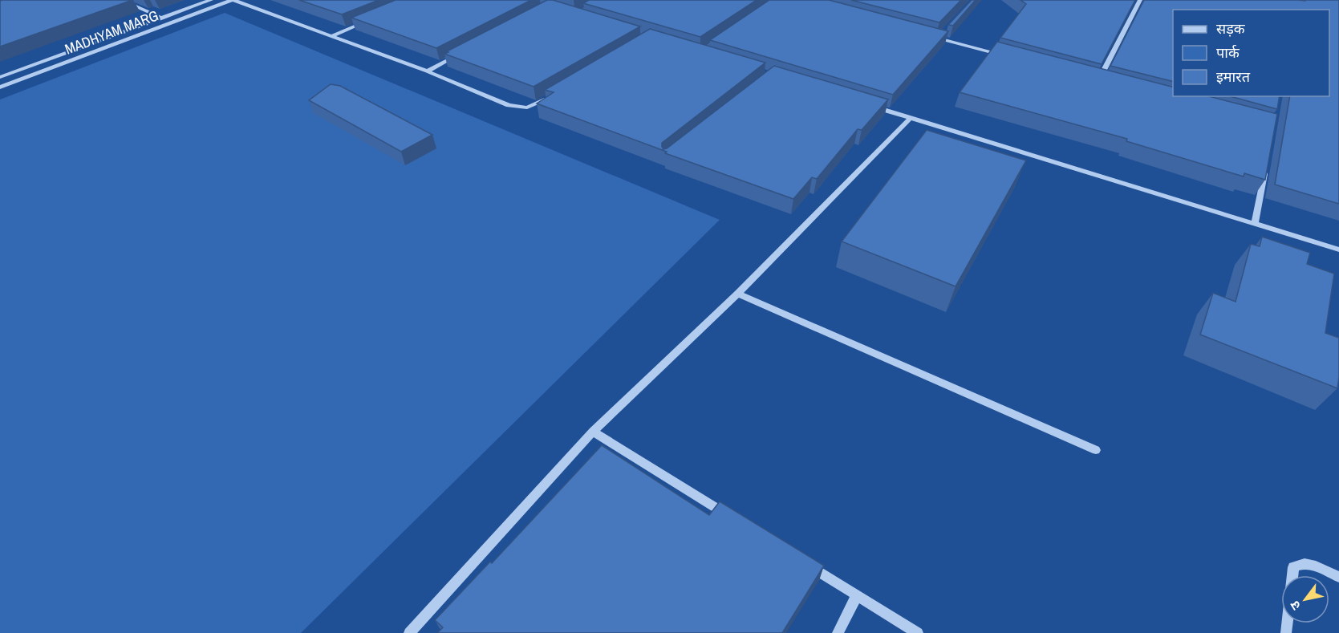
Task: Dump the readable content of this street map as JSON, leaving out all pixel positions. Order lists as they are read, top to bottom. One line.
{"streets":{"street":["MADHYAM MARG"]},"legend":["सड़क","पार्क","इमारत"],"north":"bottom left"}
